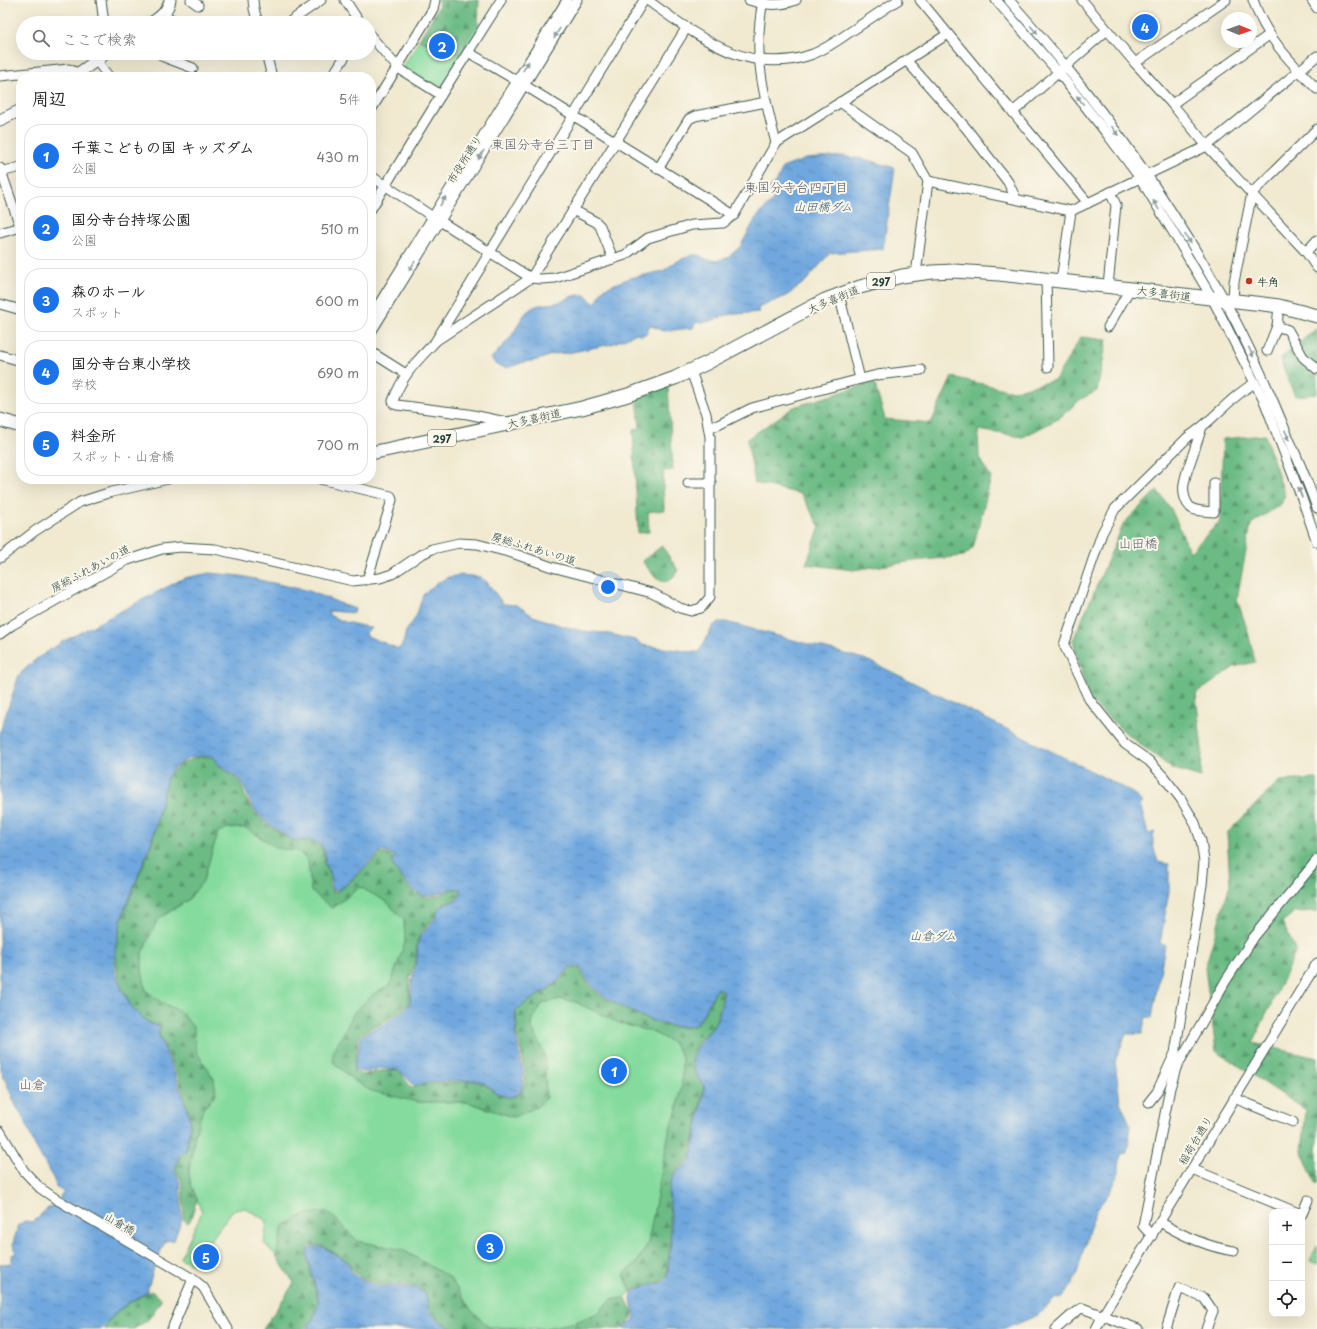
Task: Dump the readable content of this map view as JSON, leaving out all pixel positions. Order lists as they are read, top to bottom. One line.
{"streets":{"highway":["297","大多喜街道"],"street":["市役所通り","房総ふれあいの道","稲荷台通り","山倉橋"]},"crossings":[["大多喜街道","房総ふれあいの道"]],"districts":["東国分寺台三丁目","東国分寺台四丁目","山田橋","山倉"],"water":["山田橋ダム","山倉ダム"],"places":["牛角"],"north":"right","page":{"pins":["4","2","1","3","5"],"search":"ここで検索","heading":["周辺","5件"],"list":[{"mark":"1","name":"千葉こどもの国 キッズダム","note":"公園","value":"430 m"},{"mark":"2","name":"国分寺台持塚公園","note":"公園","value":"510 m"},{"mark":"3","name":"森のホール","note":"スポット","value":"600 m"},{"mark":"4","name":"国分寺台東小学校","note":"学校","value":"690 m"},{"mark":"5","name":"料金所","note":"スポット · 山倉橋","value":"700 m"}],"map_buttons":["+","−"]}}
